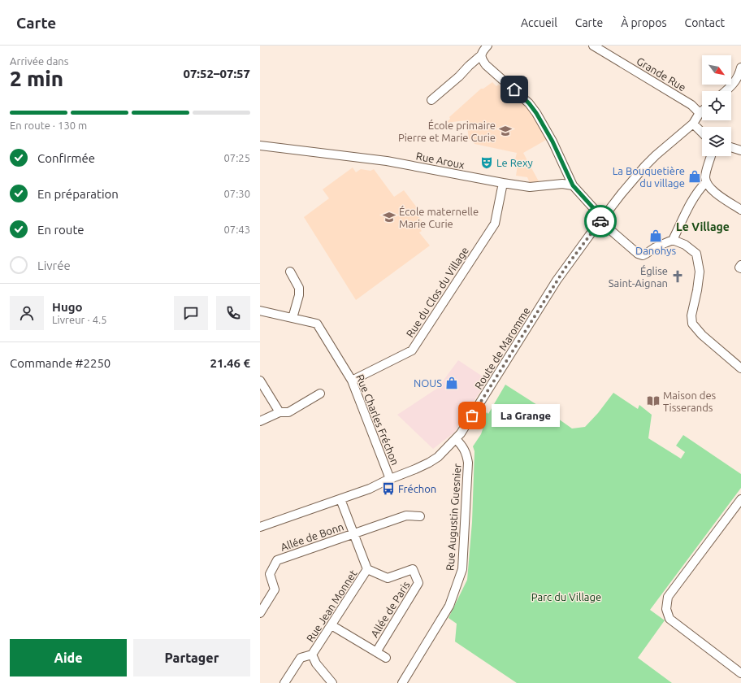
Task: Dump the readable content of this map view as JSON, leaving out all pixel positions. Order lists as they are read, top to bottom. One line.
{"streets":{"street":["Grande Rue","Rue Aroux","Rue du Clos du Village","Route de Maromme","Rue Charles Fréchon","Rue Augustin Guesnier","Allée de Bonn","Rue Jean Monnet","Allée de Paris"]},"crossings":[["Grande Rue","Route de Maromme"],["Rue Aroux","Rue du Clos du Village"],["Rue du Clos du Village","Rue Charles Fréchon"],["Route de Maromme","Rue Charles Fréchon"],["Route de Maromme","Rue Augustin Guesnier"],["Route de Maromme","Rue Jean Monnet"],["Allée de Bonn","Rue Jean Monnet"],["Rue Jean Monnet","Allée de Paris"]],"districts":["Le Village"],"parks":["Parc du Village"],"places":{"school or university":["École primaire Pierre et Marie Curie","École maternelle Marie Curie"],"theatre":["Le Rexy"],"shop":["La Bouquetière du village","Danohys","NOUS"],"church":["Église Saint-Aignan"],"library":["Maison des Tisserands"],"other":["La Grange"],"bus stop":["Fréchon"]},"north":"bottom right","page":{"header":"Carte","nav":["Accueil","Carte","À propos","Contact"],"heading":["2 min","Arrivée dans","07:52–07:57"],"panel":["Hugo","Livreur · 4.5","Commande #2250","21.46 €"],"bar":"En route · 130 m","list":[["Confirmée","07:25"],["En préparation","07:30"],["En route","07:43"],"Livrée"],"bubble":"La Grange","buttons":["Aide","Partager"]}}
